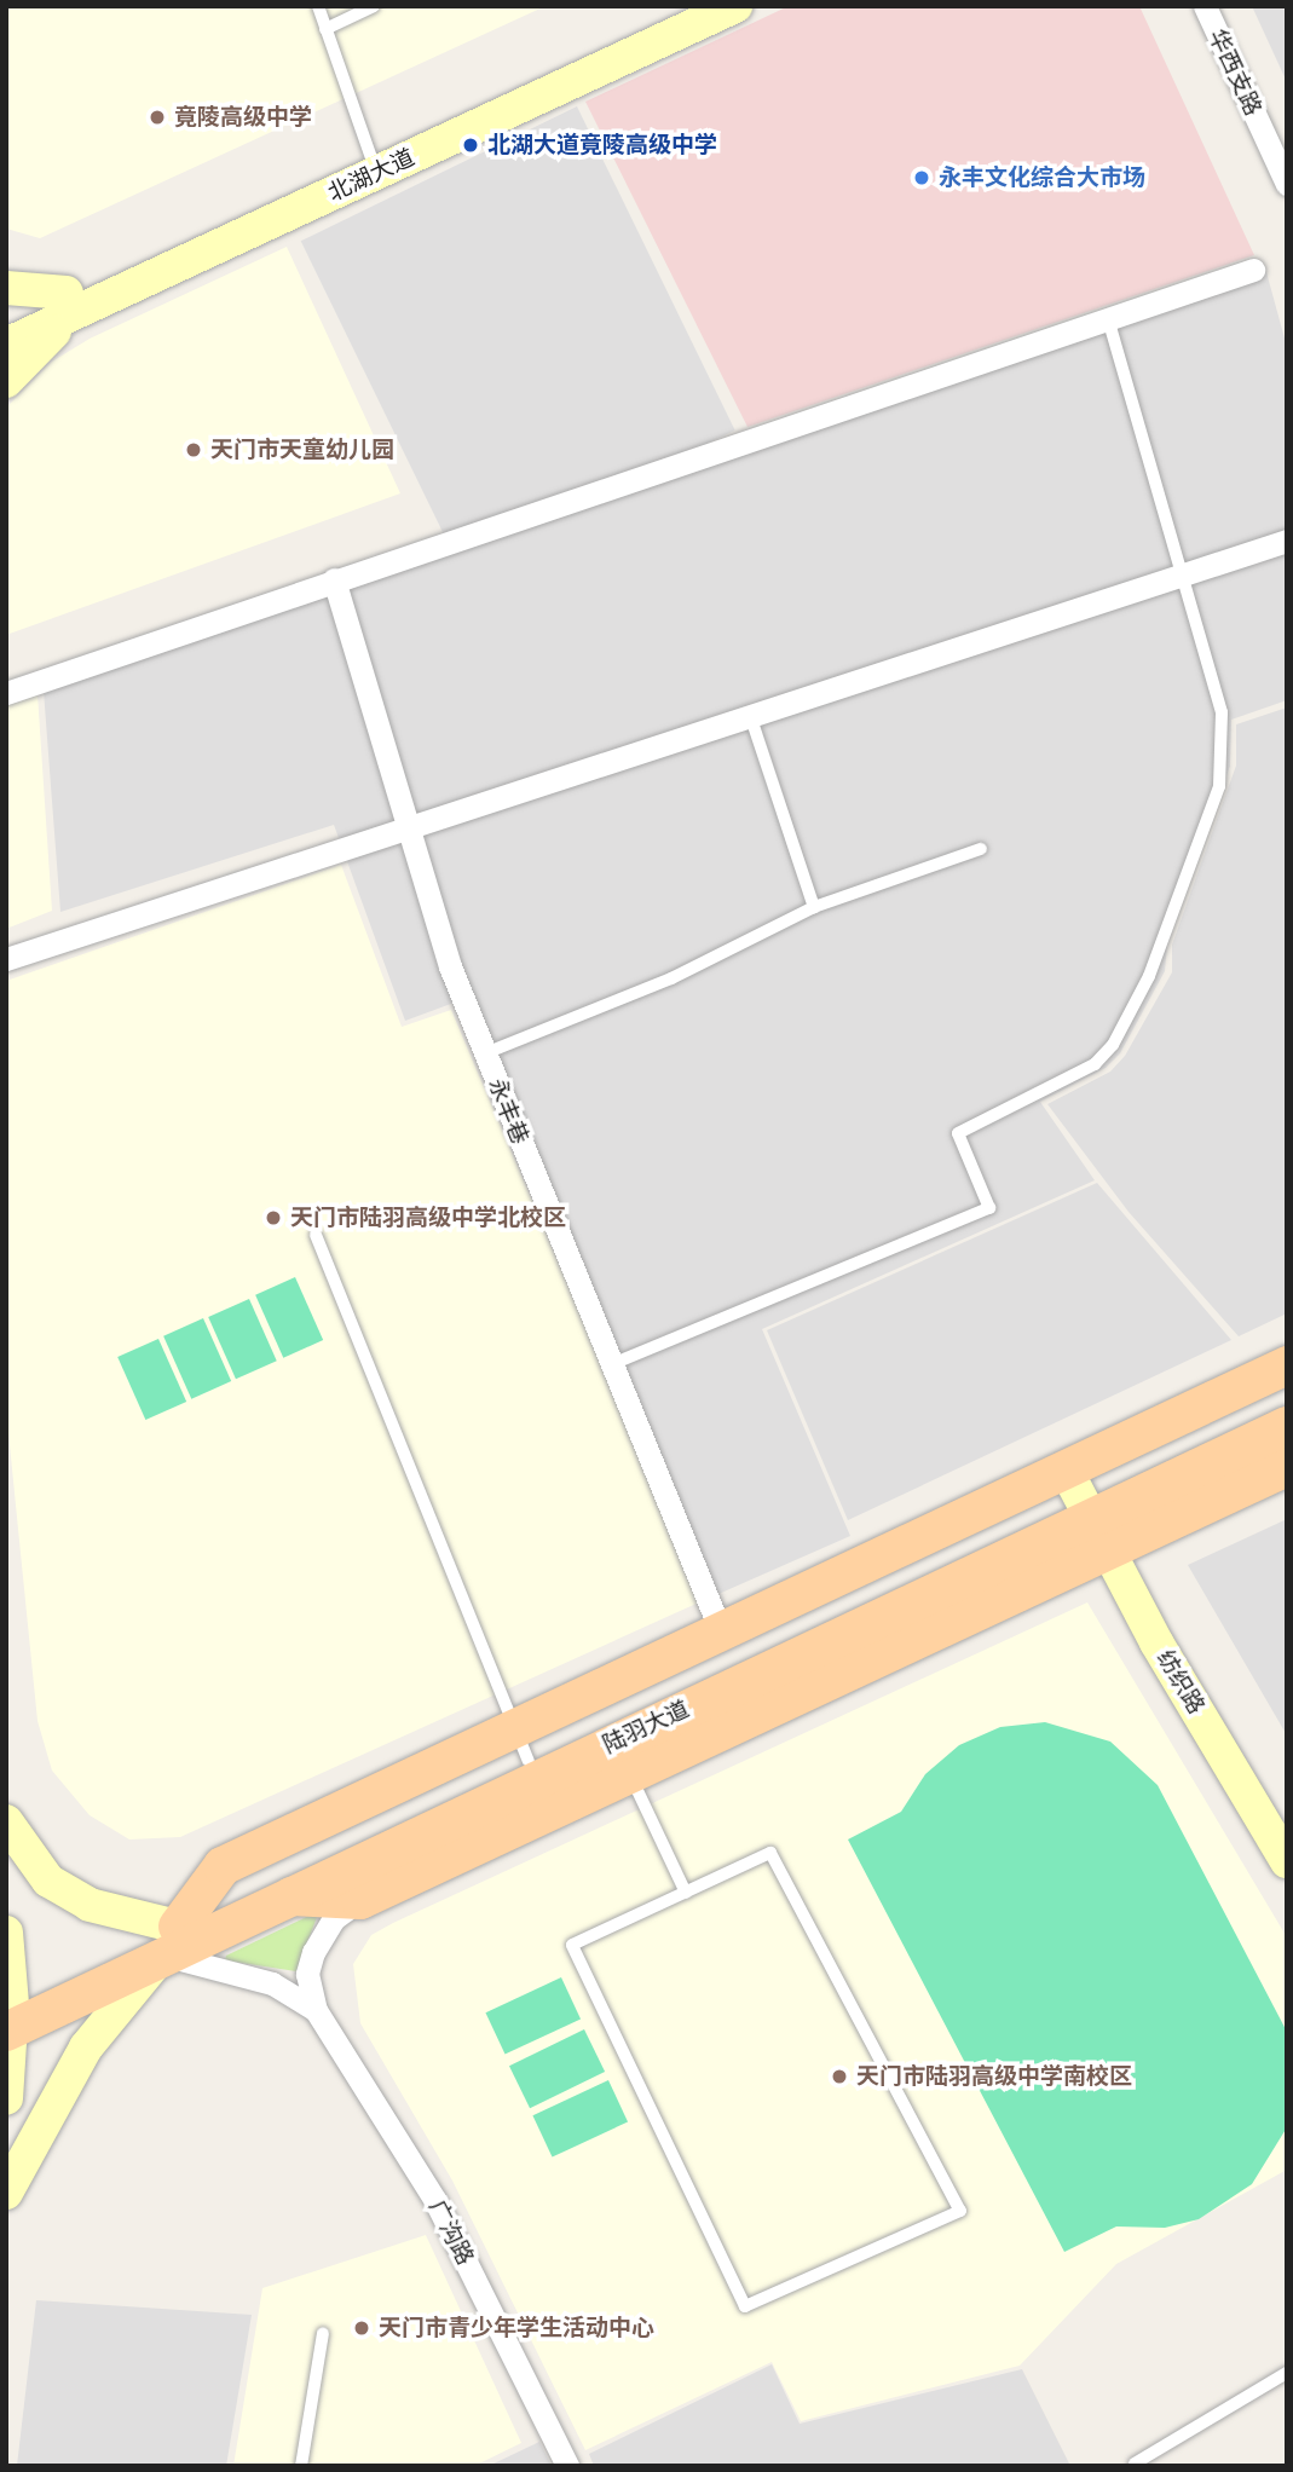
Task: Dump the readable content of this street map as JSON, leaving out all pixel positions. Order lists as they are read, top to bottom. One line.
{"streets":{"main road":["北湖大道","纺织路","陆羽大道"],"street":["华西支路","永丰巷","广沟路"]},"crossings":[["纺织路","陆羽大道"]],"places":["竟陵高级中学","北湖大道竟陵高级中学","永丰文化综合大市场","天门市天童幼儿园","天门市陆羽高级中学北校区","天门市陆羽高级中学南校区","天门市青少年学生活动中心"]}
